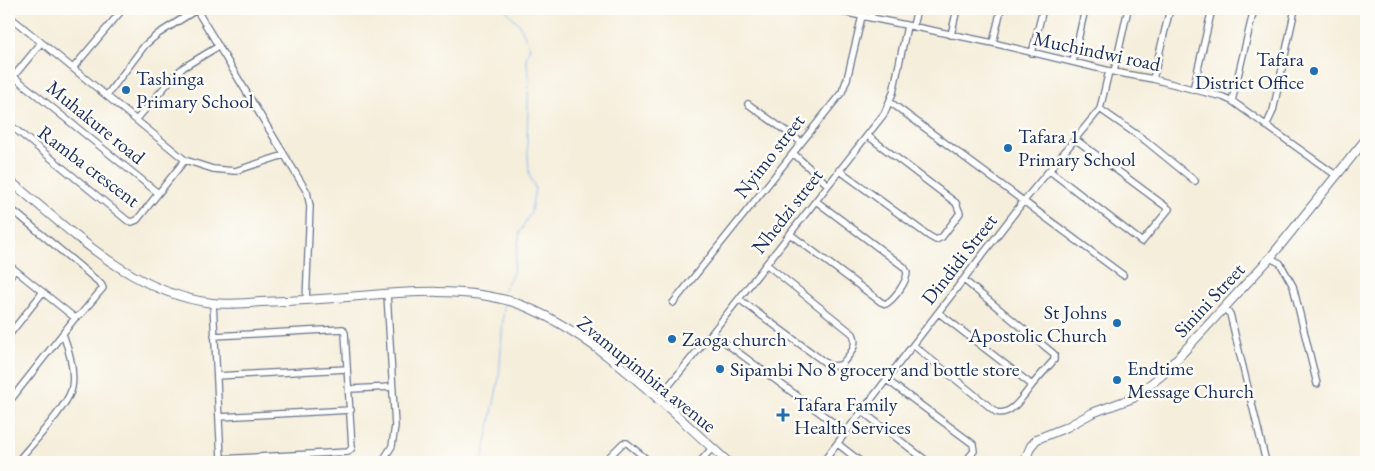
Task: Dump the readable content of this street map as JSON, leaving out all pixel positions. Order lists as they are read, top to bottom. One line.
{"streets":{"street":["Muchindwi road","Muhakure road","Nyimo street","Ramba crescent","Nhedzi street","Dindidi Street","Sinini Street","Zvamupimbira avenue"]},"crossings":[["Muchindwi road","Nyimo street"],["Muchindwi road","Nhedzi street"],["Muchindwi road","Dindidi Street"],["Muchindwi road","Sinini Street"],["Muhakure road","Ramba crescent"],["Nhedzi street","Zvamupimbira avenue"]],"places":{"other":["Tafara District Office","Tashinga Primary School","Tafara 1 Primary School","St Johns Apostolic Church","Zaoga church","Sipambi No 8 grocery and bottle store","Endtime Message Church"],"health":["Tafara Family Health Services"]}}
